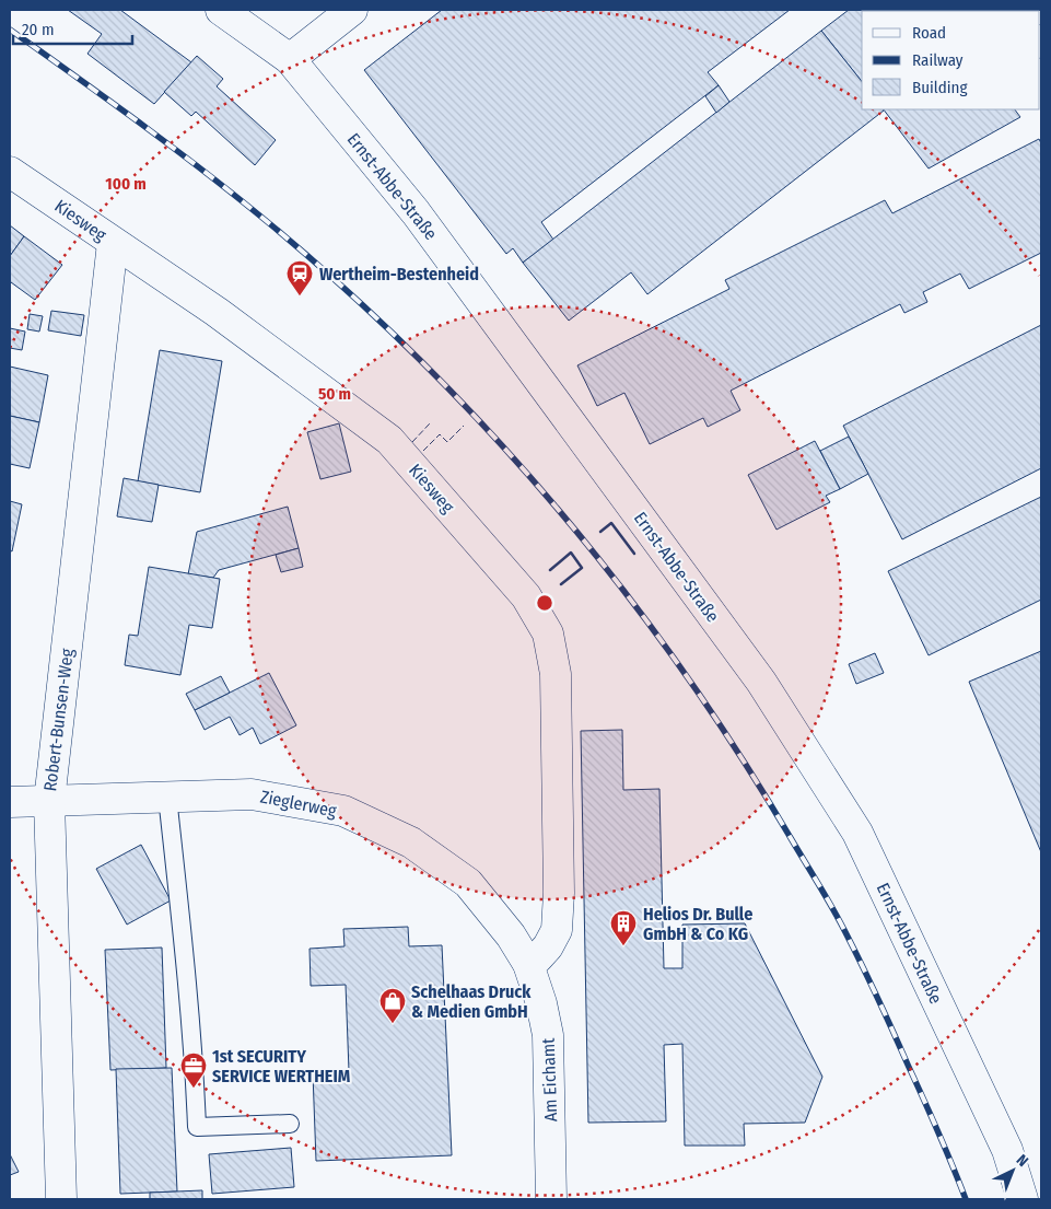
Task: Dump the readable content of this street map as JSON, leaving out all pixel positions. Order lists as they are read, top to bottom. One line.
{"streets":{"street":["Ernst-Abbe-Straße","Kiesweg","Robert-Bunsen-Weg","Zieglerweg","Am Eichamt"]},"crossings":[["Kiesweg","Robert-Bunsen-Weg"],["Kiesweg","Zieglerweg"],["Kiesweg","Am Eichamt"],["Robert-Bunsen-Weg","Zieglerweg"],["Zieglerweg","Am Eichamt"]],"places":{"station":["Wertheim-Bestenheid"],"building":["Helios Dr. Bulle GmbH & Co KG"],"shop":["Schelhaas Druck & Medien GmbH"],"office":["1st SECURITY SERVICE WERTHEIM"]},"legend":["Road","Railway","Building"],"scale_bar":"20 m","north":"top right","rings":["100 m","50 m"]}
